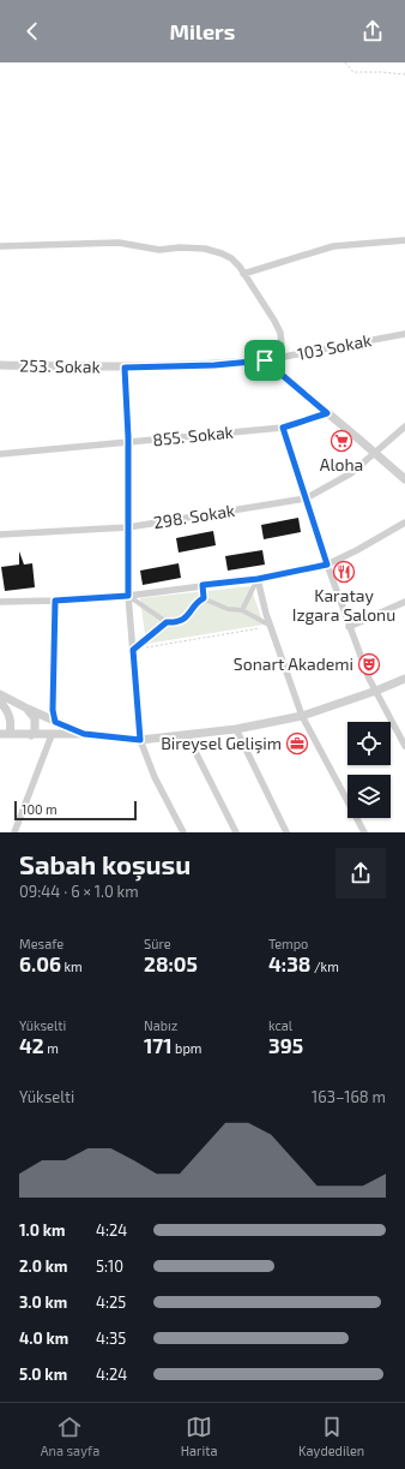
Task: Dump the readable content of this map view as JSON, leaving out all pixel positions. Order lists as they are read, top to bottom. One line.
{"streets":{"street":["103 Sokak","253. Sokak","855. Sokak","298. Sokak"]},"crossings":[["103 Sokak","253. Sokak"]],"places":{"supermarket":["Aloha"],"restaurant":["Karatay Izgara Salonu"],"theatre":["Sonart Akademi"],"office":["Bireysel Gelişim"]},"scale_bar":"100 m","page":{"header":"Milers","scale":"100 m","heading":["Sabah koşusu","09:44 · 6 × 1.0 km"],"stats":[["Mesafe","6.06 km"],["Süre","28:05"],["Tempo","4:38 /km"],["Yükselti","42 m"],["Nabız","171 bpm"],["kcal","395"]],"chart":["Yükselti","163–168 m"],"list":[{"name":"1.0 km","note":"4:24"},{"name":"2.0 km","note":"5:10"},{"name":"3.0 km","note":"4:25"},{"name":"4.0 km","note":"4:35"},{"name":"5.0 km","note":"4:24"}],"tabs":["Ana sayfa","Harita","Kaydedilen"]}}
